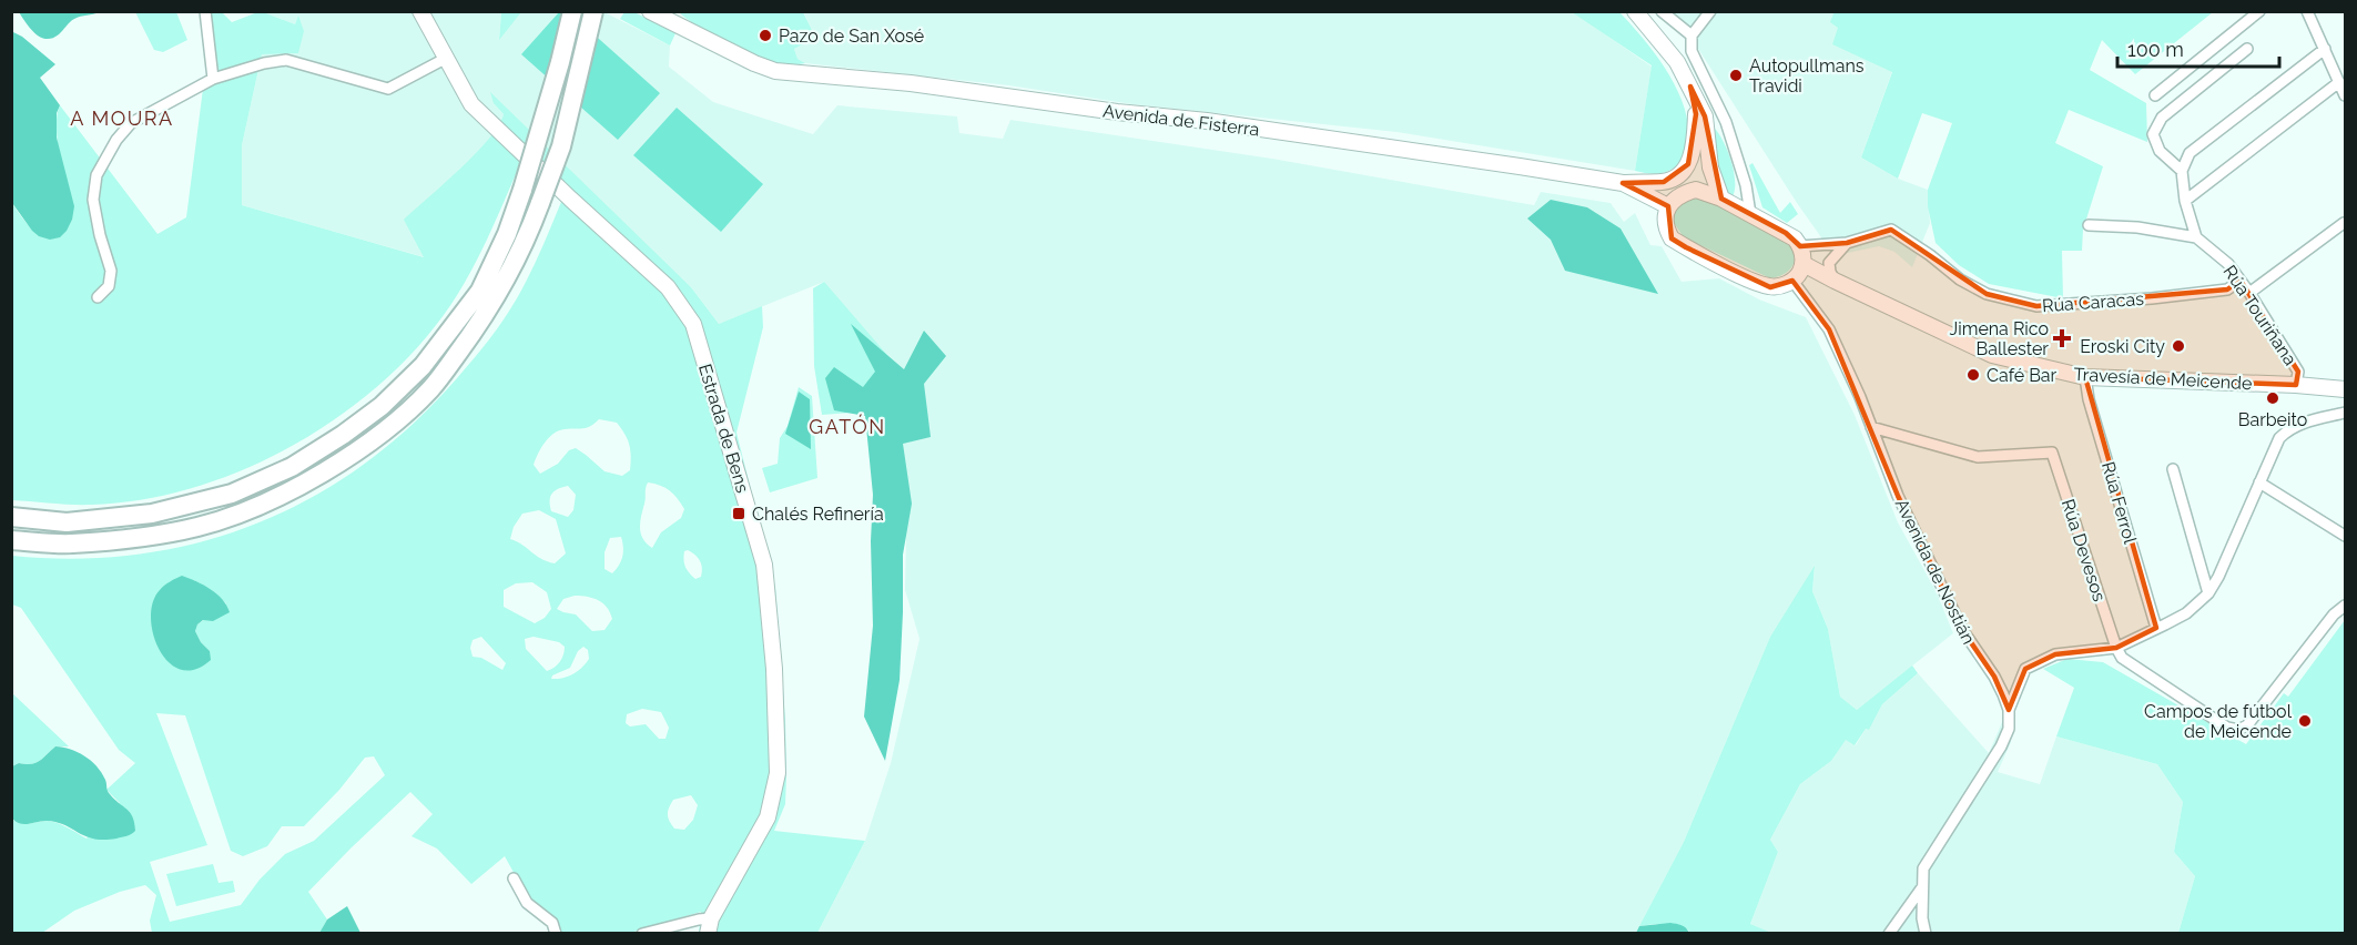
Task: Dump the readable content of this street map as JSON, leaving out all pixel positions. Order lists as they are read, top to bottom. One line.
{"streets":{"main road":["Avenida de Fisterra","Travesía de Meicende","Estrada de Bens"],"street":["Rúa Caracas","Rúa Touriñana","Rúa Ferrol","Rúa Devesos","Avenida de Nostián"]},"crossings":[["Rúa Caracas","Rúa Touriñana"],["Rúa Touriñana","Travesía de Meicende"],["Travesía de Meicende","Rúa Ferrol"],["Rúa Devesos","Avenida de Nostián"]],"districts":["A MOURA","GATÓN"],"places":{"other":["Pazo de San Xosé","Autopullmans Travidi","Eroski City","Café Bar","Barbeito","Campos de fútbol de Meicende"],"health":["Jimena Rico Ballester"],"transit":["Chalés Refinería"]},"scale_bar":"100 m"}
